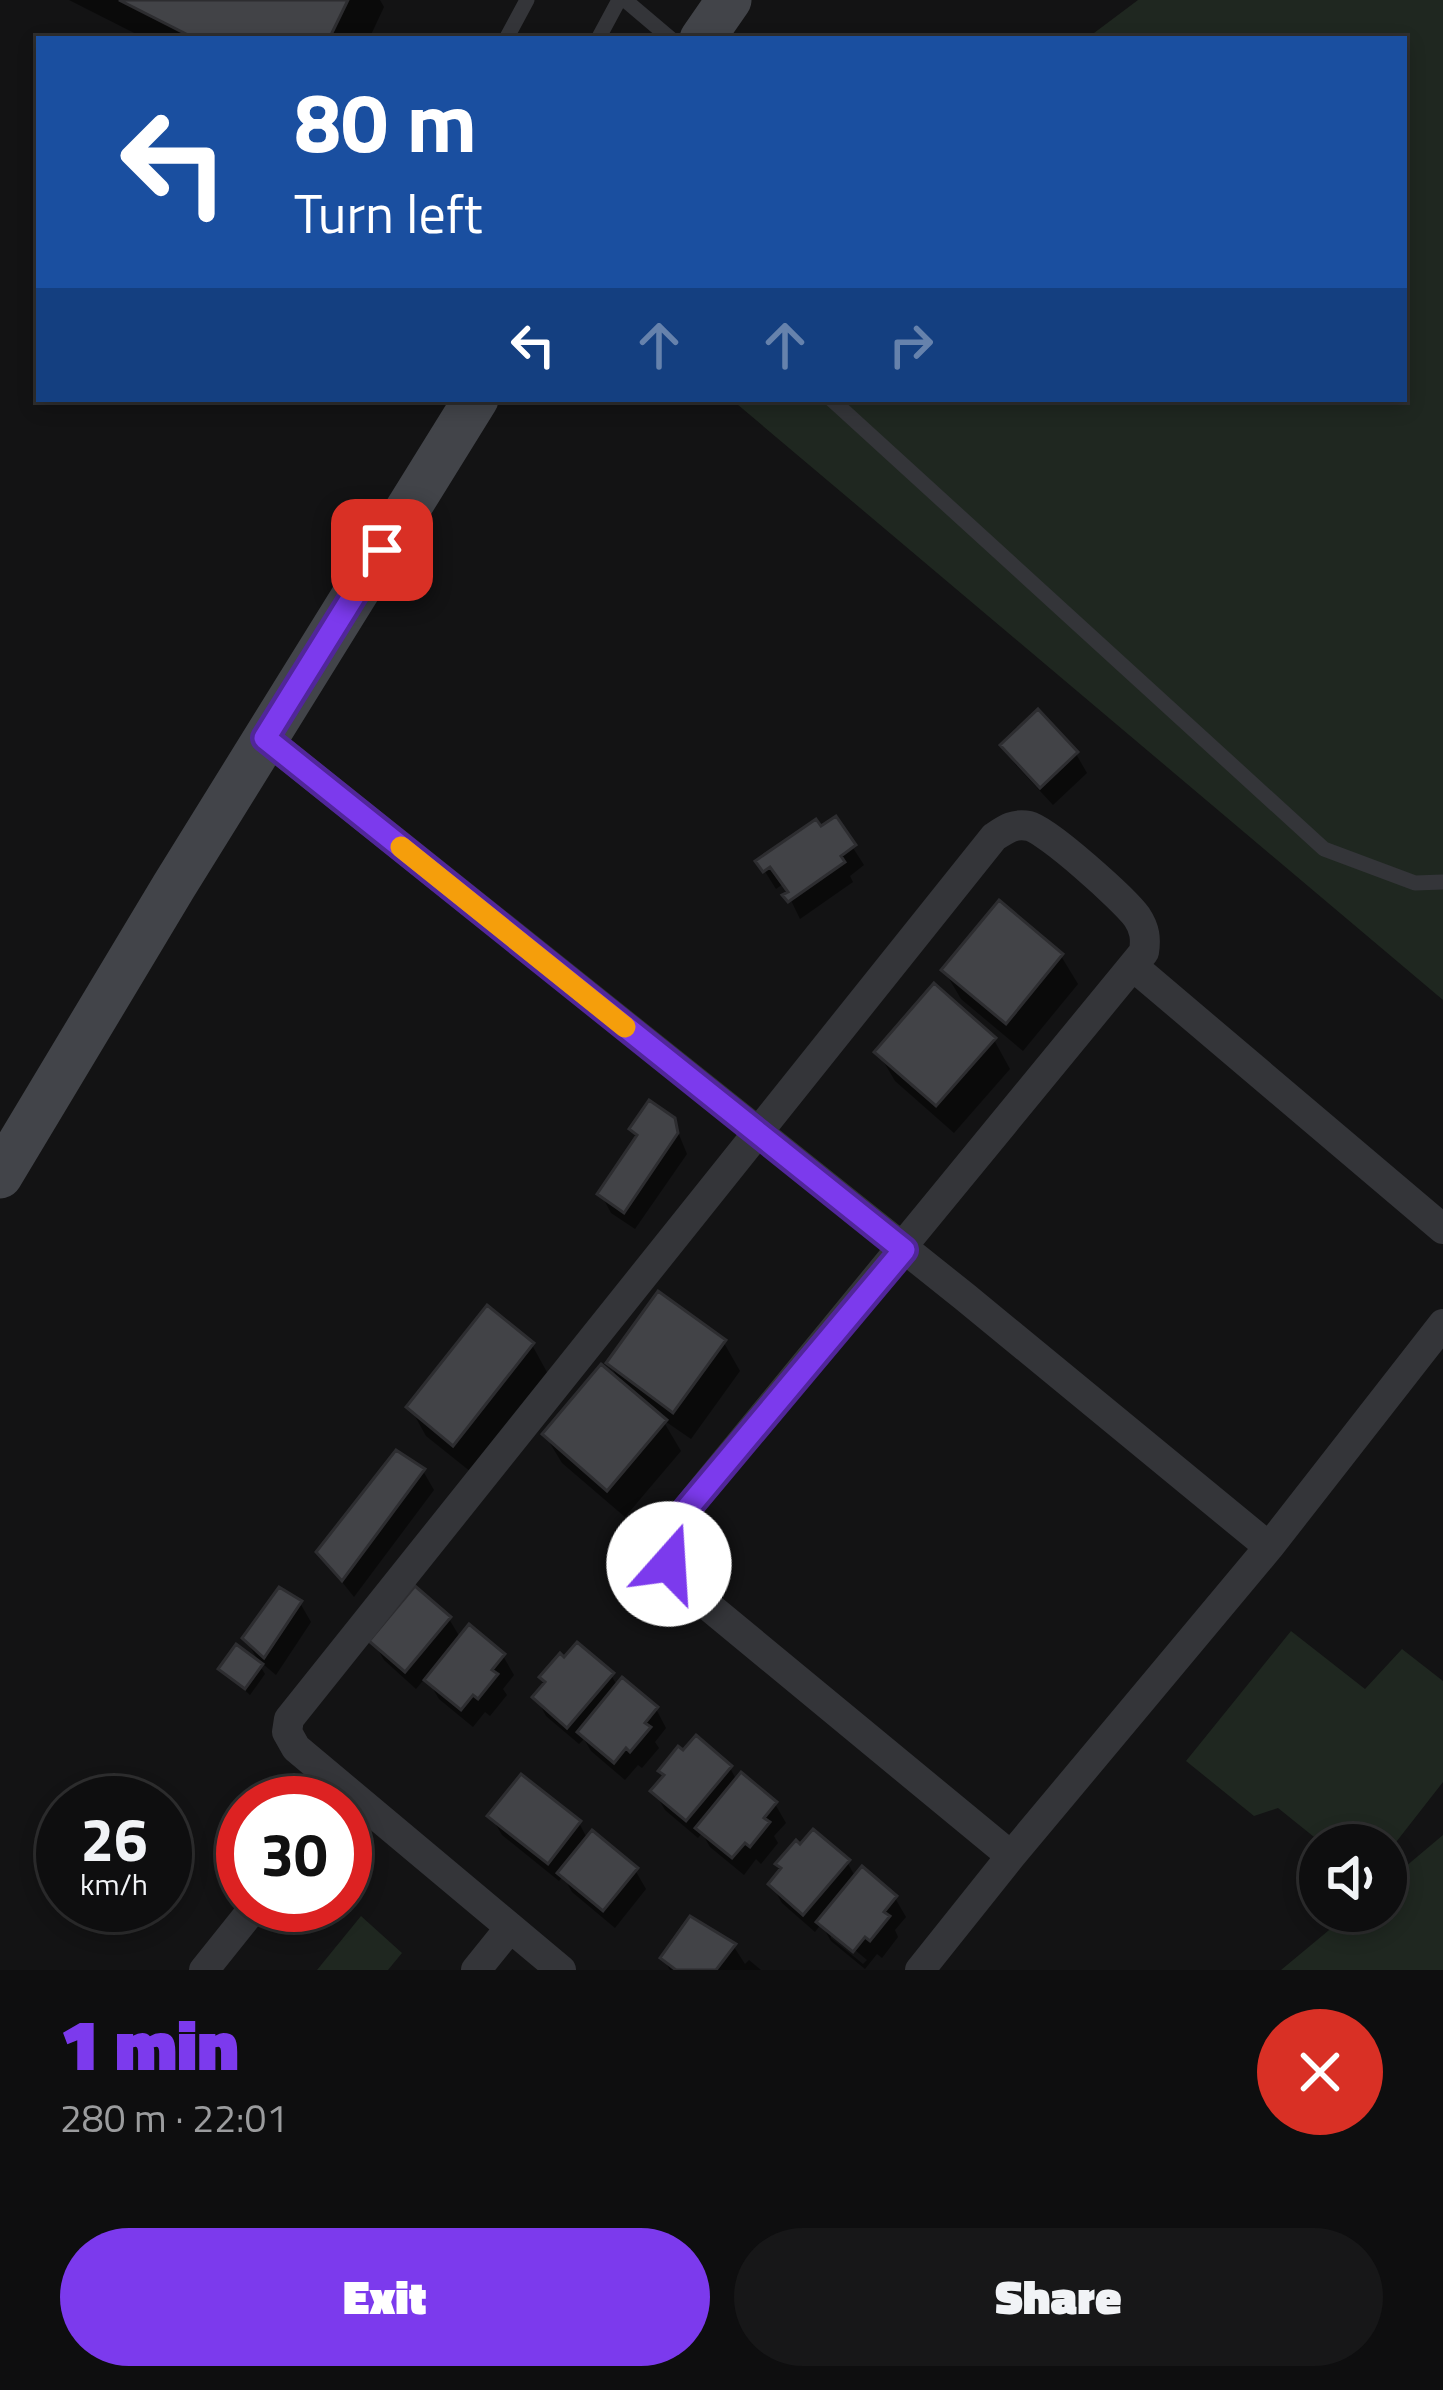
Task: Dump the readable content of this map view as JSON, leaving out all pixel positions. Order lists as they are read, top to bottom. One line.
{"page":{"turn":["80 m","Turn left"],"speed":"26 km/h","limit":"30","heading":["1 min","280 m · 22:01"],"buttons":["Exit","Share"]}}
